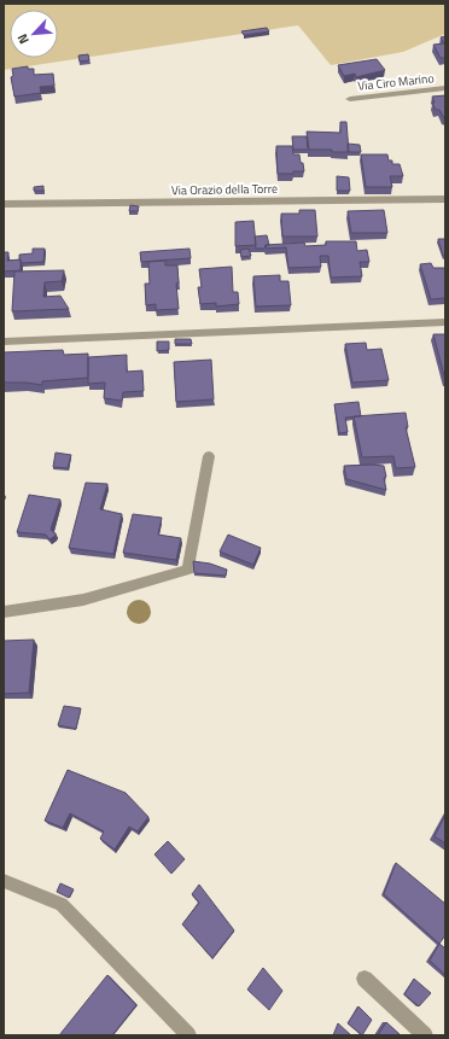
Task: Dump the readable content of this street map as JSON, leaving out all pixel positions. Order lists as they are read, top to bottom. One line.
{"streets":{"street":["Via Ciro Marino","Via Orazio della Torre"]},"north":"bottom left"}
